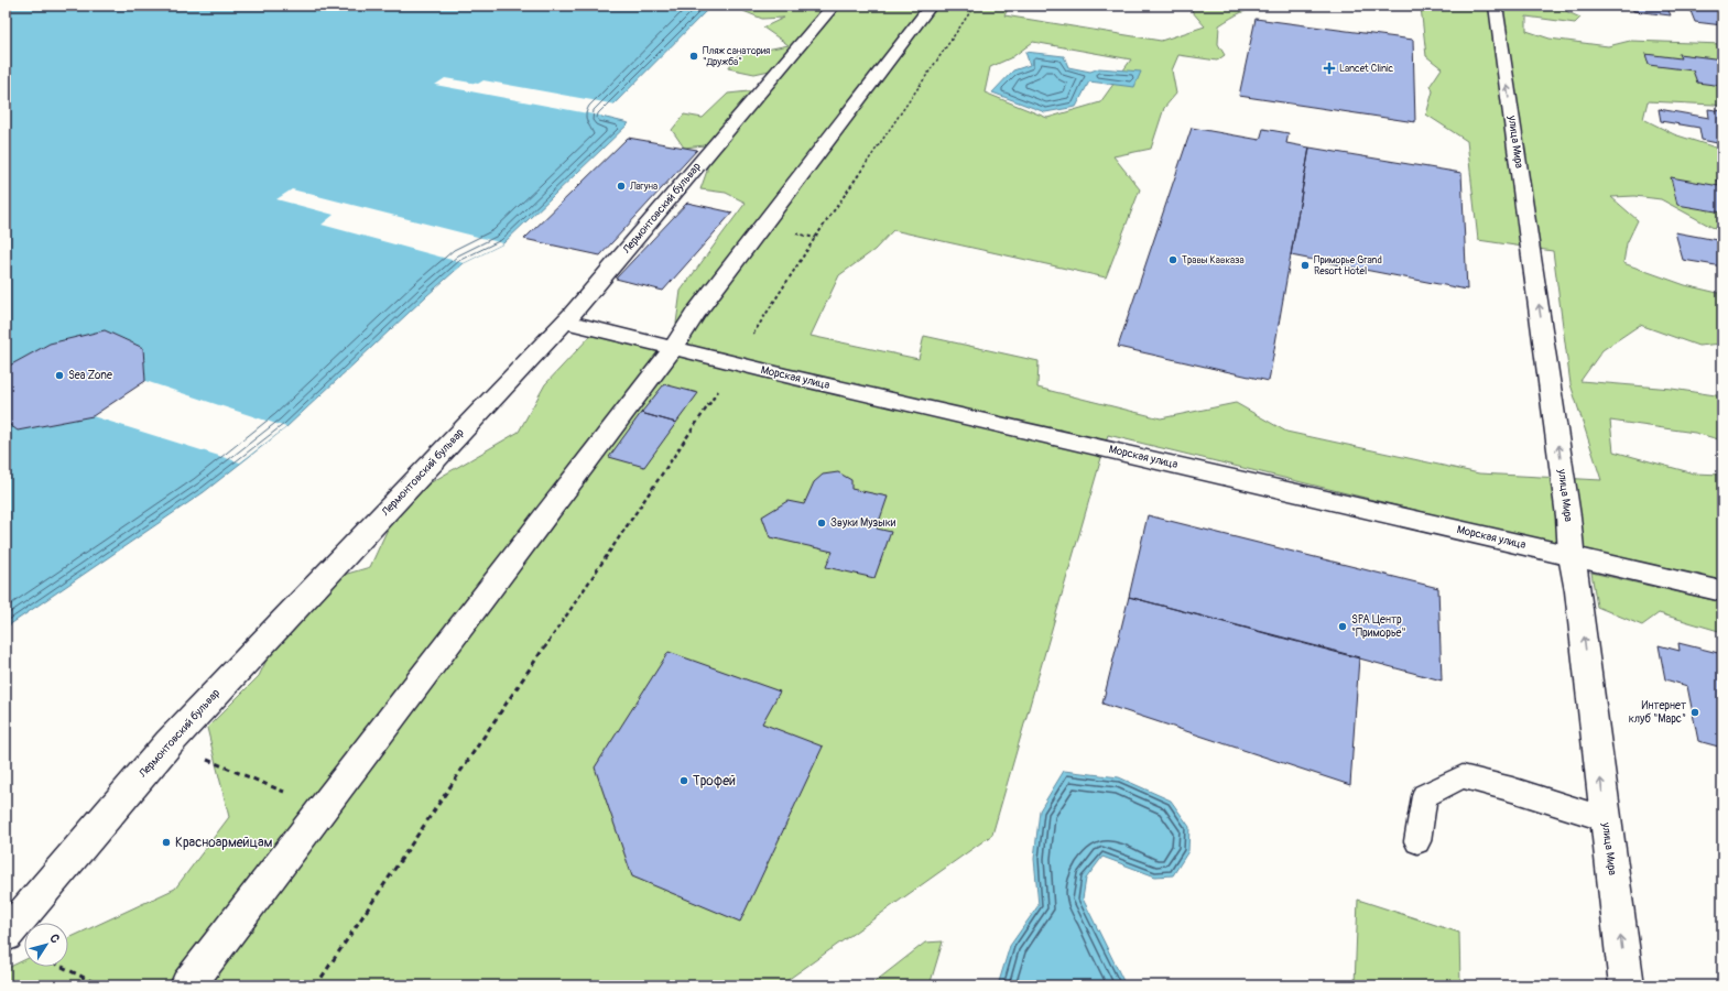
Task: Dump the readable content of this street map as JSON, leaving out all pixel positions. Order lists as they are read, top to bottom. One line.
{"streets":{"street":["улица Мира","Лермонтовский бульвар","Морская улица"]},"crossings":[["улица Мира","Морская улица"],["Лермонтовский бульвар","Морская улица"]],"one_way":["улица Мира"],"places":{"other":["Пляж санатория \"Дружба\"","Лагуна","Травы Кавказа","Приморье Grand Resort Hotel","Sea Zone","Звуки Музыки","SPA Центр \"Приморье\"","Интернет клуб \"Марс\"","Трофей","Красноармейцам"],"health":["Lancet Clinic"]},"north":"top right"}
